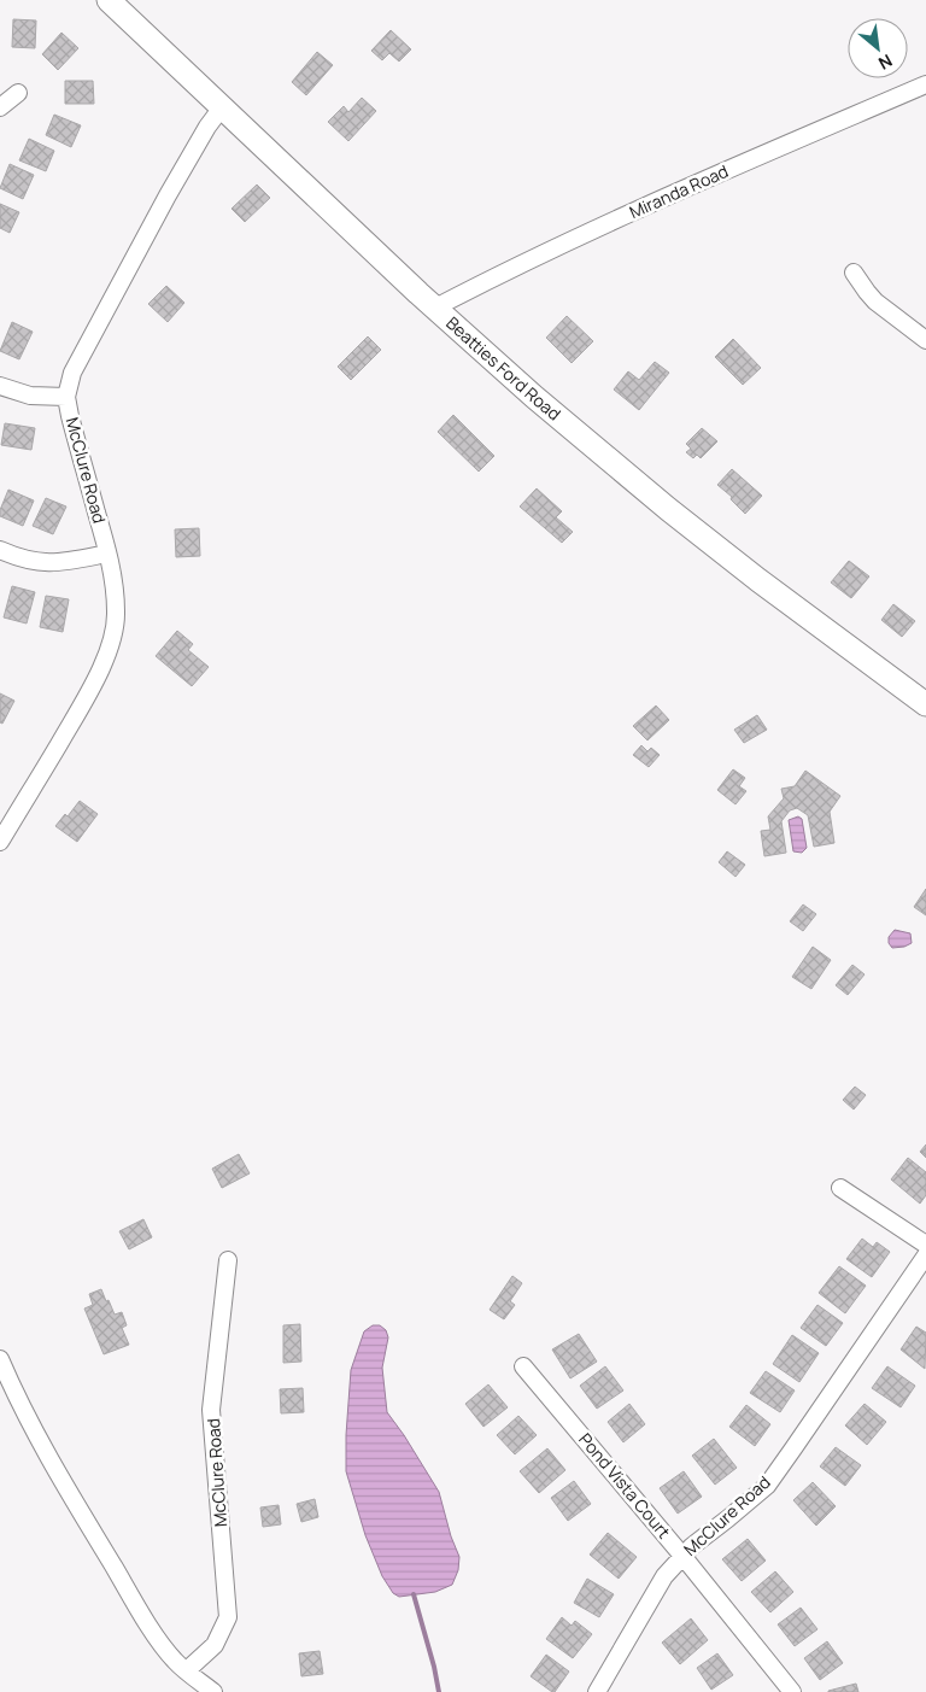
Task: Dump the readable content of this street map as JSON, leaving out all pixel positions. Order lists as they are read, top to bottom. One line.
{"streets":{"main road":["Beatties Ford Road"],"street":["Miranda Road","McClure Road","Pond Vista Court"]},"crossings":[["Miranda Road","Beatties Ford Road"],["Beatties Ford Road","McClure Road"],["McClure Road","Pond Vista Court"]],"north":"bottom right"}
